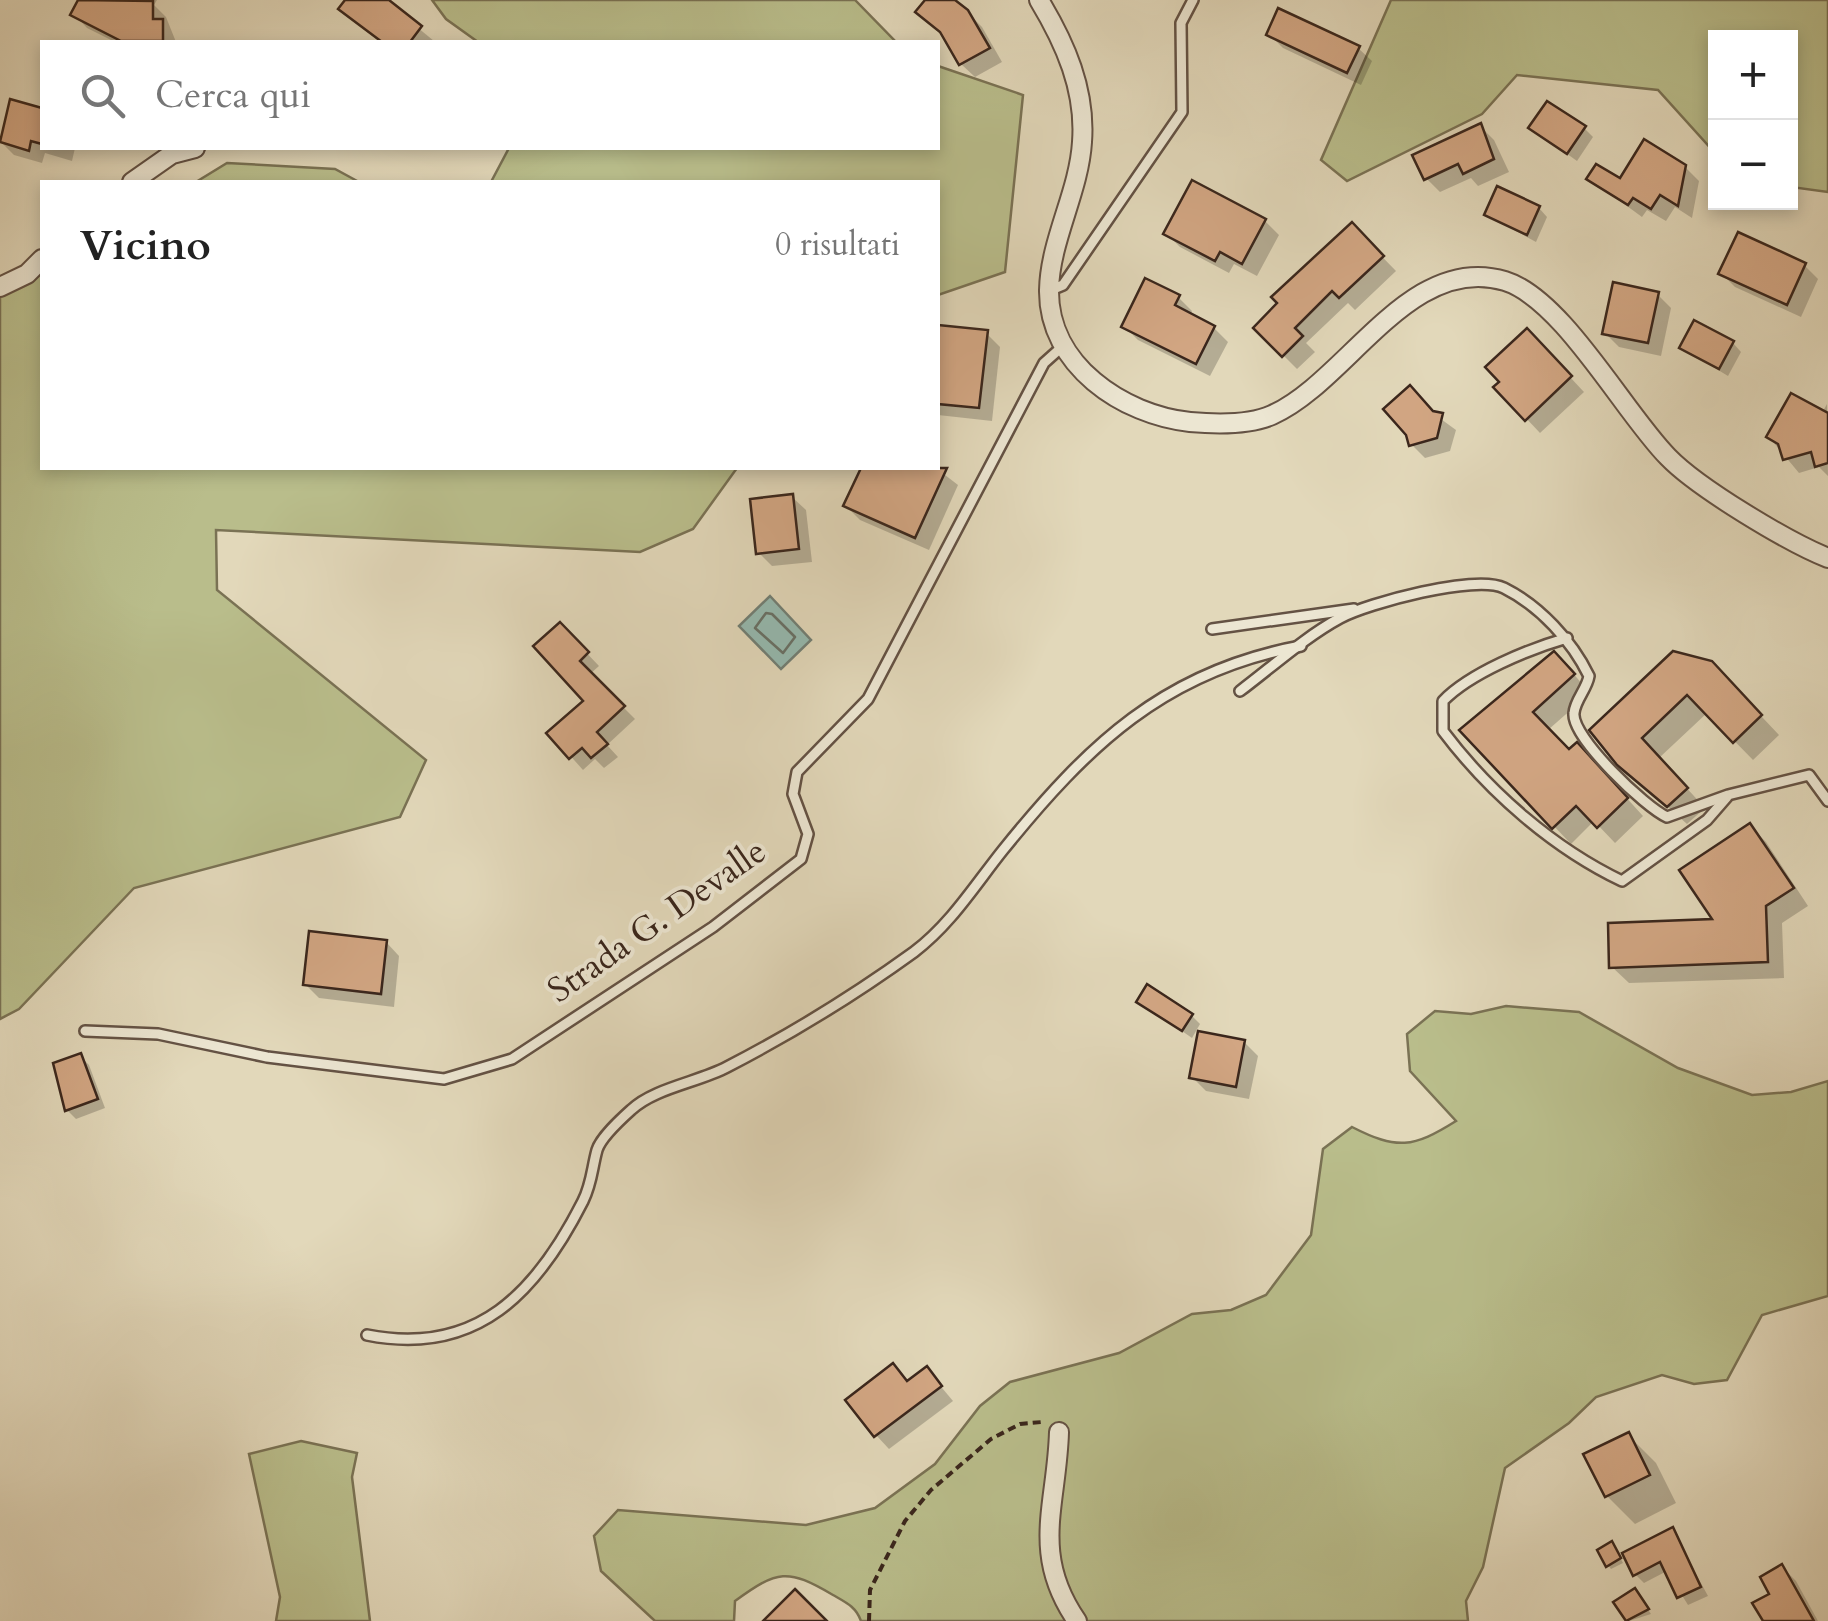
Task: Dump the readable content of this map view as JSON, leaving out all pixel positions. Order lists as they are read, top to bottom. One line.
{"streets":{"lane":["Strada G. Devalle"]},"page":{"map_buttons":["+","−"],"search":"Cerca qui","heading":["Vicino","0 risultati"]}}
